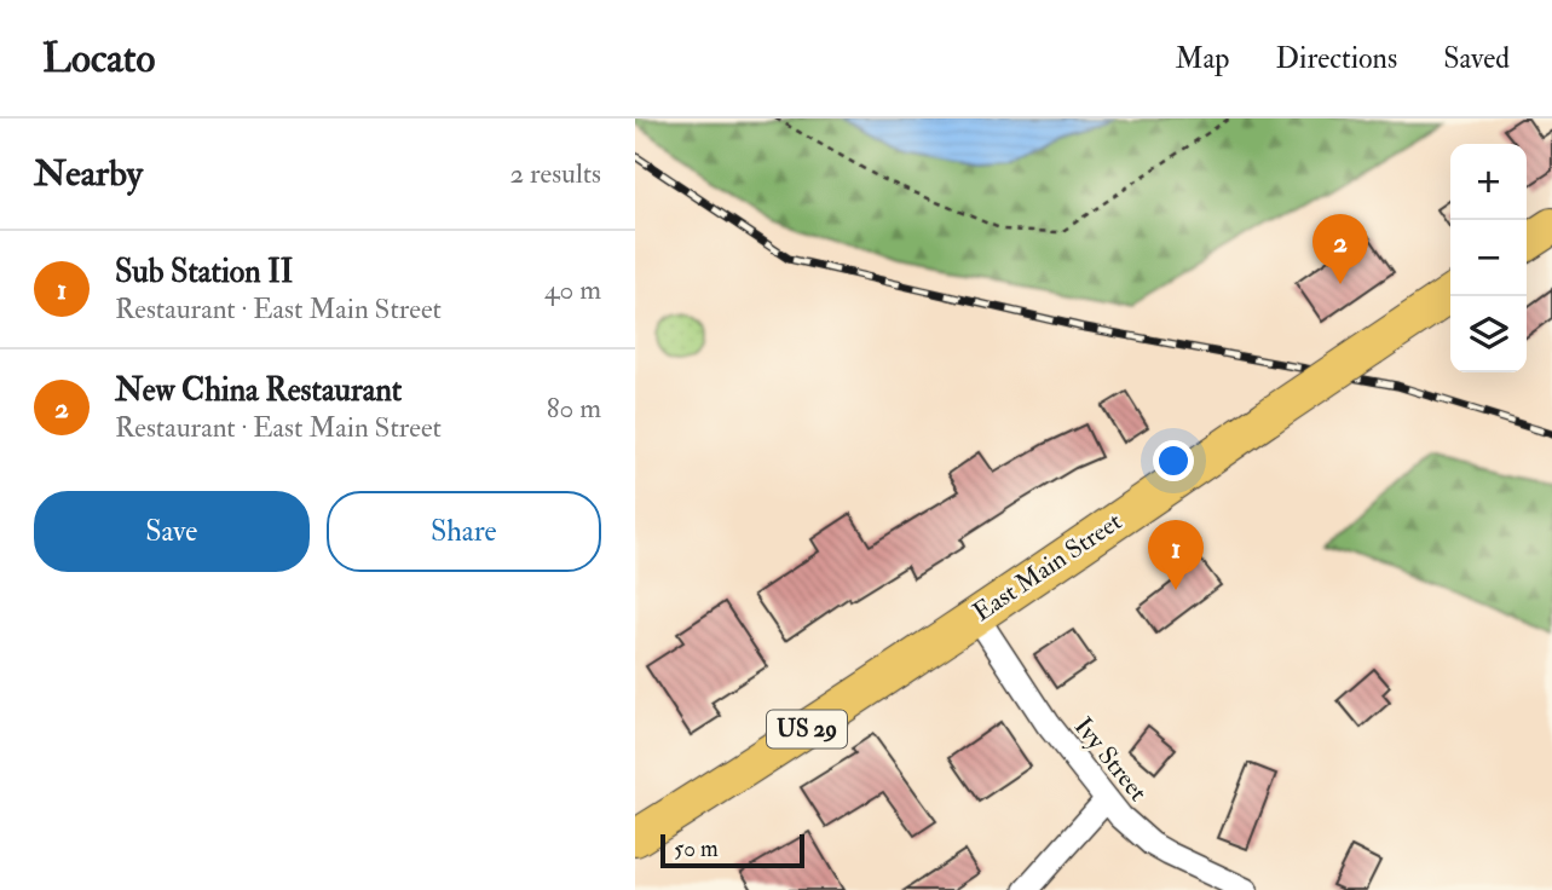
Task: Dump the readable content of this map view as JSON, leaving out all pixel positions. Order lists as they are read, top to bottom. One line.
{"streets":{"main road":["East Main Street","US 29"],"street":["Ivy Street"]},"crossings":[["East Main Street","Ivy Street"]],"scale_bar":"50 m","page":{"header":"Locato","nav":["Map","Directions","Saved"],"heading":["Nearby","2 results"],"map_buttons":["+","−"],"pins":["2","1"],"list":[{"mark":"1","name":"Sub Station II","note":"Restaurant · East Main Street","value":"40 m"},{"mark":"2","name":"New China Restaurant","note":"Restaurant · East Main Street","value":"80 m"}],"buttons":["Save","Share"],"scale":"50 m"}}
